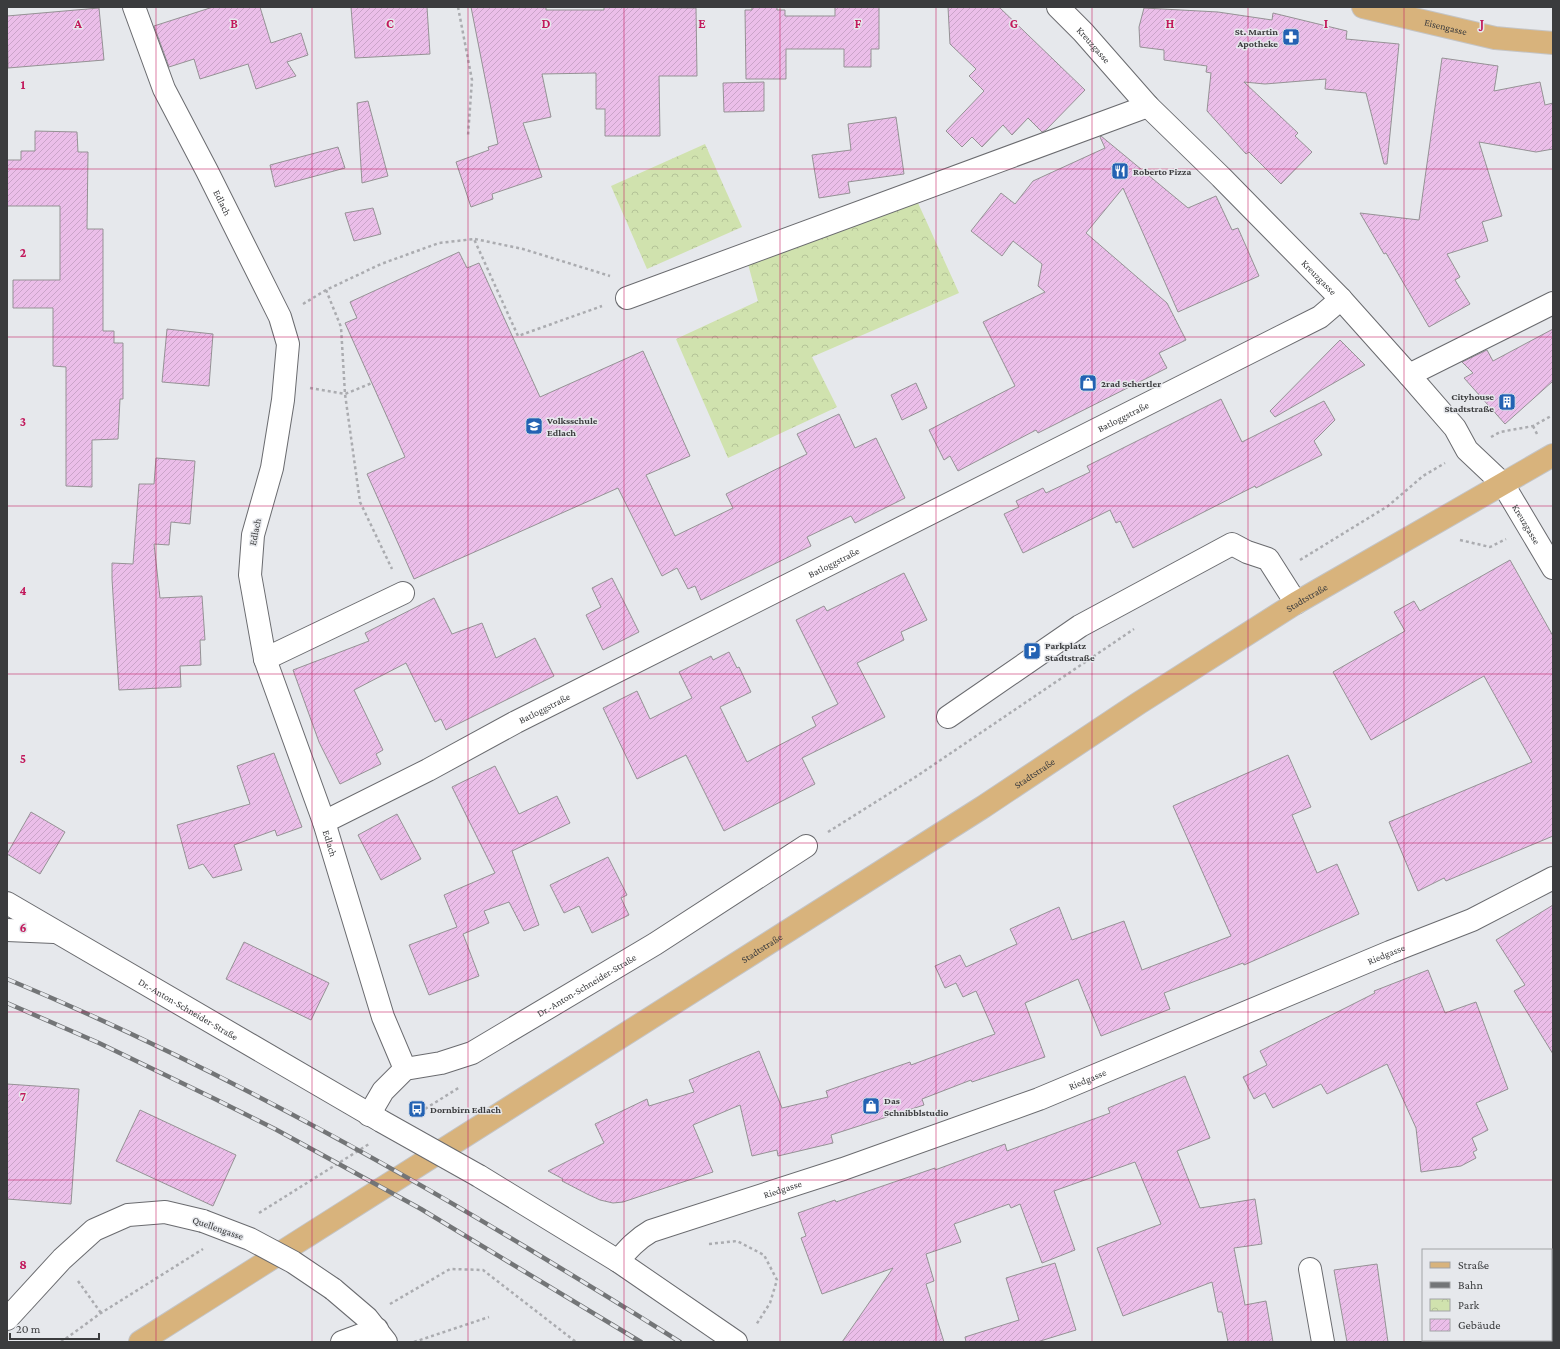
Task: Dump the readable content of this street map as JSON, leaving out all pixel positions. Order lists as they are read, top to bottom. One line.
{"streets":{"main road":["Eisengasse","Stadtstraße"],"street":["Kreuzgasse","Edlach","Batloggstraße","Riedgasse","Dr.-Anton-Schneider-Straße","Quellengasse"]},"crossings":[["Kreuzgasse","Batloggstraße"],["Kreuzgasse","Stadtstraße"],["Edlach","Batloggstraße"],["Edlach","Dr.-Anton-Schneider-Straße"],["Riedgasse","Dr.-Anton-Schneider-Straße"]],"places":{"pharmacy":["St. Martin Apotheke"],"restaurant":["Roberto Pizza"],"shop":["2rad Schertler","Das Schnibblstudio"],"building":["Cityhouse Stadtstraße"],"school or university":["Volksschule Edlach"],"parking":["Parkplatz Stadtstraße"],"bus stop":["Dornbirn Edlach"]},"legend":["Straße","Bahn","Park","Gebäude"],"scale_bar":"20 m","grid":{"columns":["A","B","C","D","E","F","G","H","I","J"],"rows":["1","2","3","4","5","6","7","8"]}}
